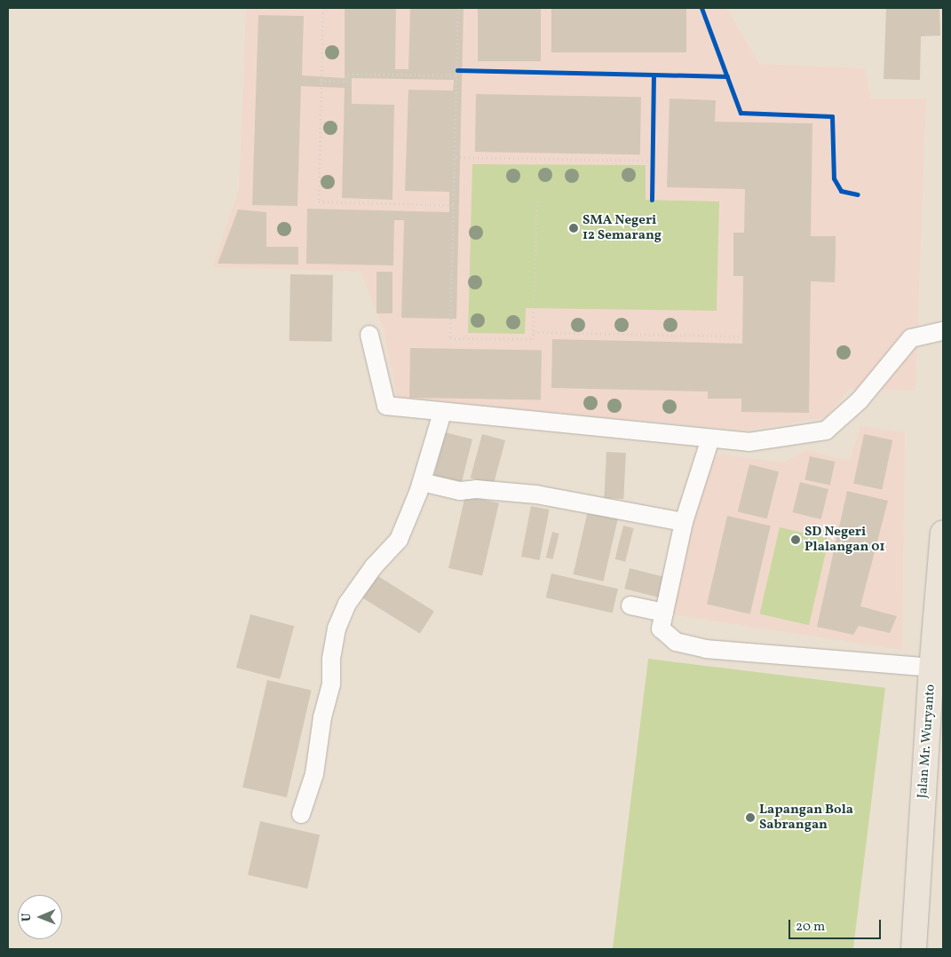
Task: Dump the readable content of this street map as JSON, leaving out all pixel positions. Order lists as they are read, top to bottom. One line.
{"streets":{"main road":["Jalan Mr. Wuryanto"]},"places":["SMA Negeri 12 Semarang","SD Negeri Plalangan 01","Lapangan Bola Sabrangan"],"scale_bar":"20 m","north":"left"}
